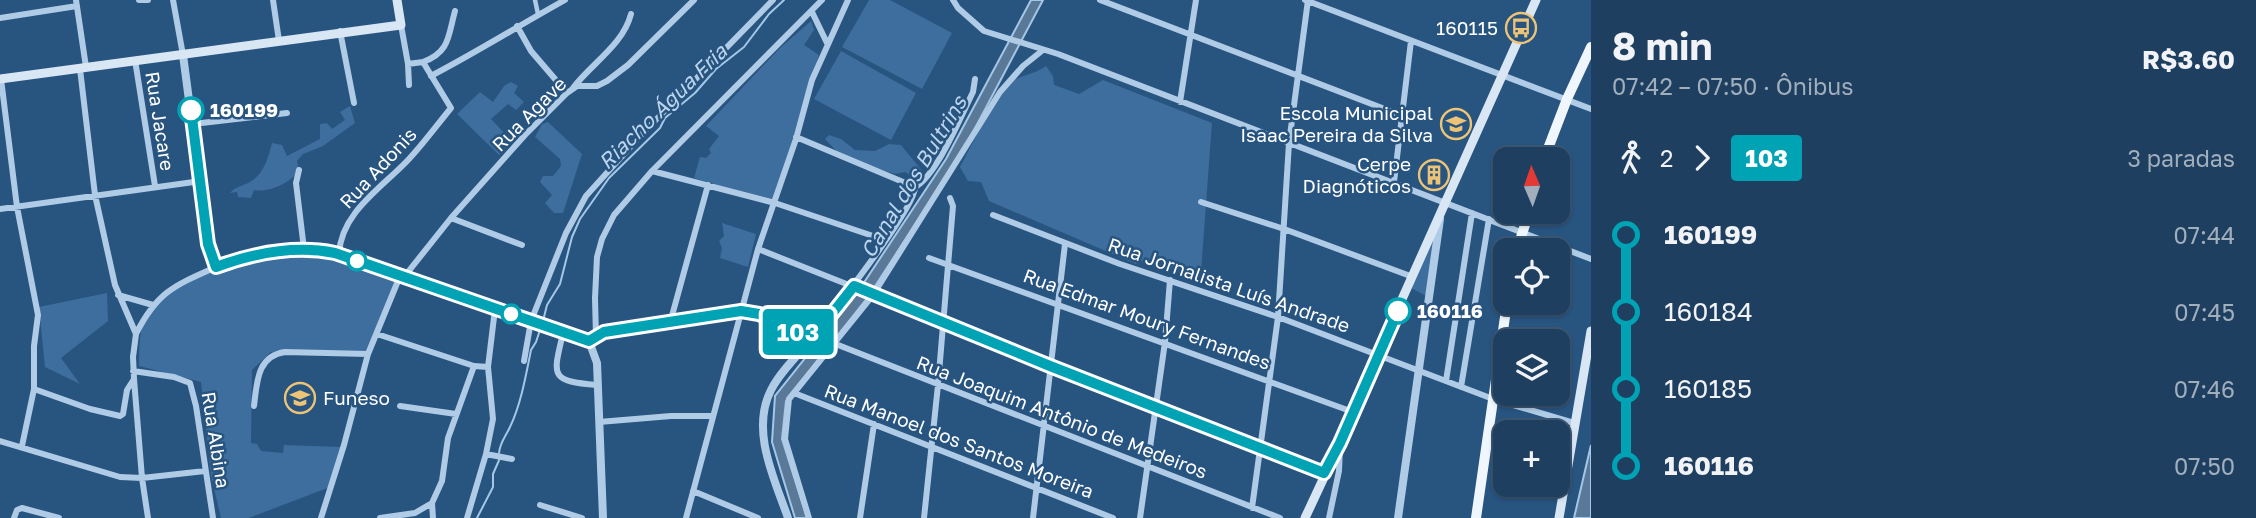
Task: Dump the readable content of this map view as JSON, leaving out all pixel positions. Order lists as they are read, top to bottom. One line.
{"streets":{"street":["Rua Agave","Rua Jacare","Rua Adonis","Rua Jornalista Luís Andrade","Rua Edmar Moury Fernandes","Rua Joaquim Antônio de Medeiros","Rua Albina","Rua Manoel dos Santos Moreira"]},"water":["Riacho Água Fria","Canal dos Bultrins"],"places":{"bus stop":["160115"],"other":["160199","160116"],"school or university":["Escola Municipal Isaac Pereira da Silva","Funeso"],"building":["Cerpe Diagnóticos"]},"lines":["bus line 103"],"north":"top","page":{"on_map":"103","heading":["8 min","07:42 – 07:50 · Ônibus","R$3.60"],"legs":["2","103","3 paradas"],"map_buttons":"+","list":[{"name":"160199","value":"07:44"},{"name":"160184","value":"07:45"},{"name":"160185","value":"07:46"},{"name":"160116","value":"07:50"}]}}
